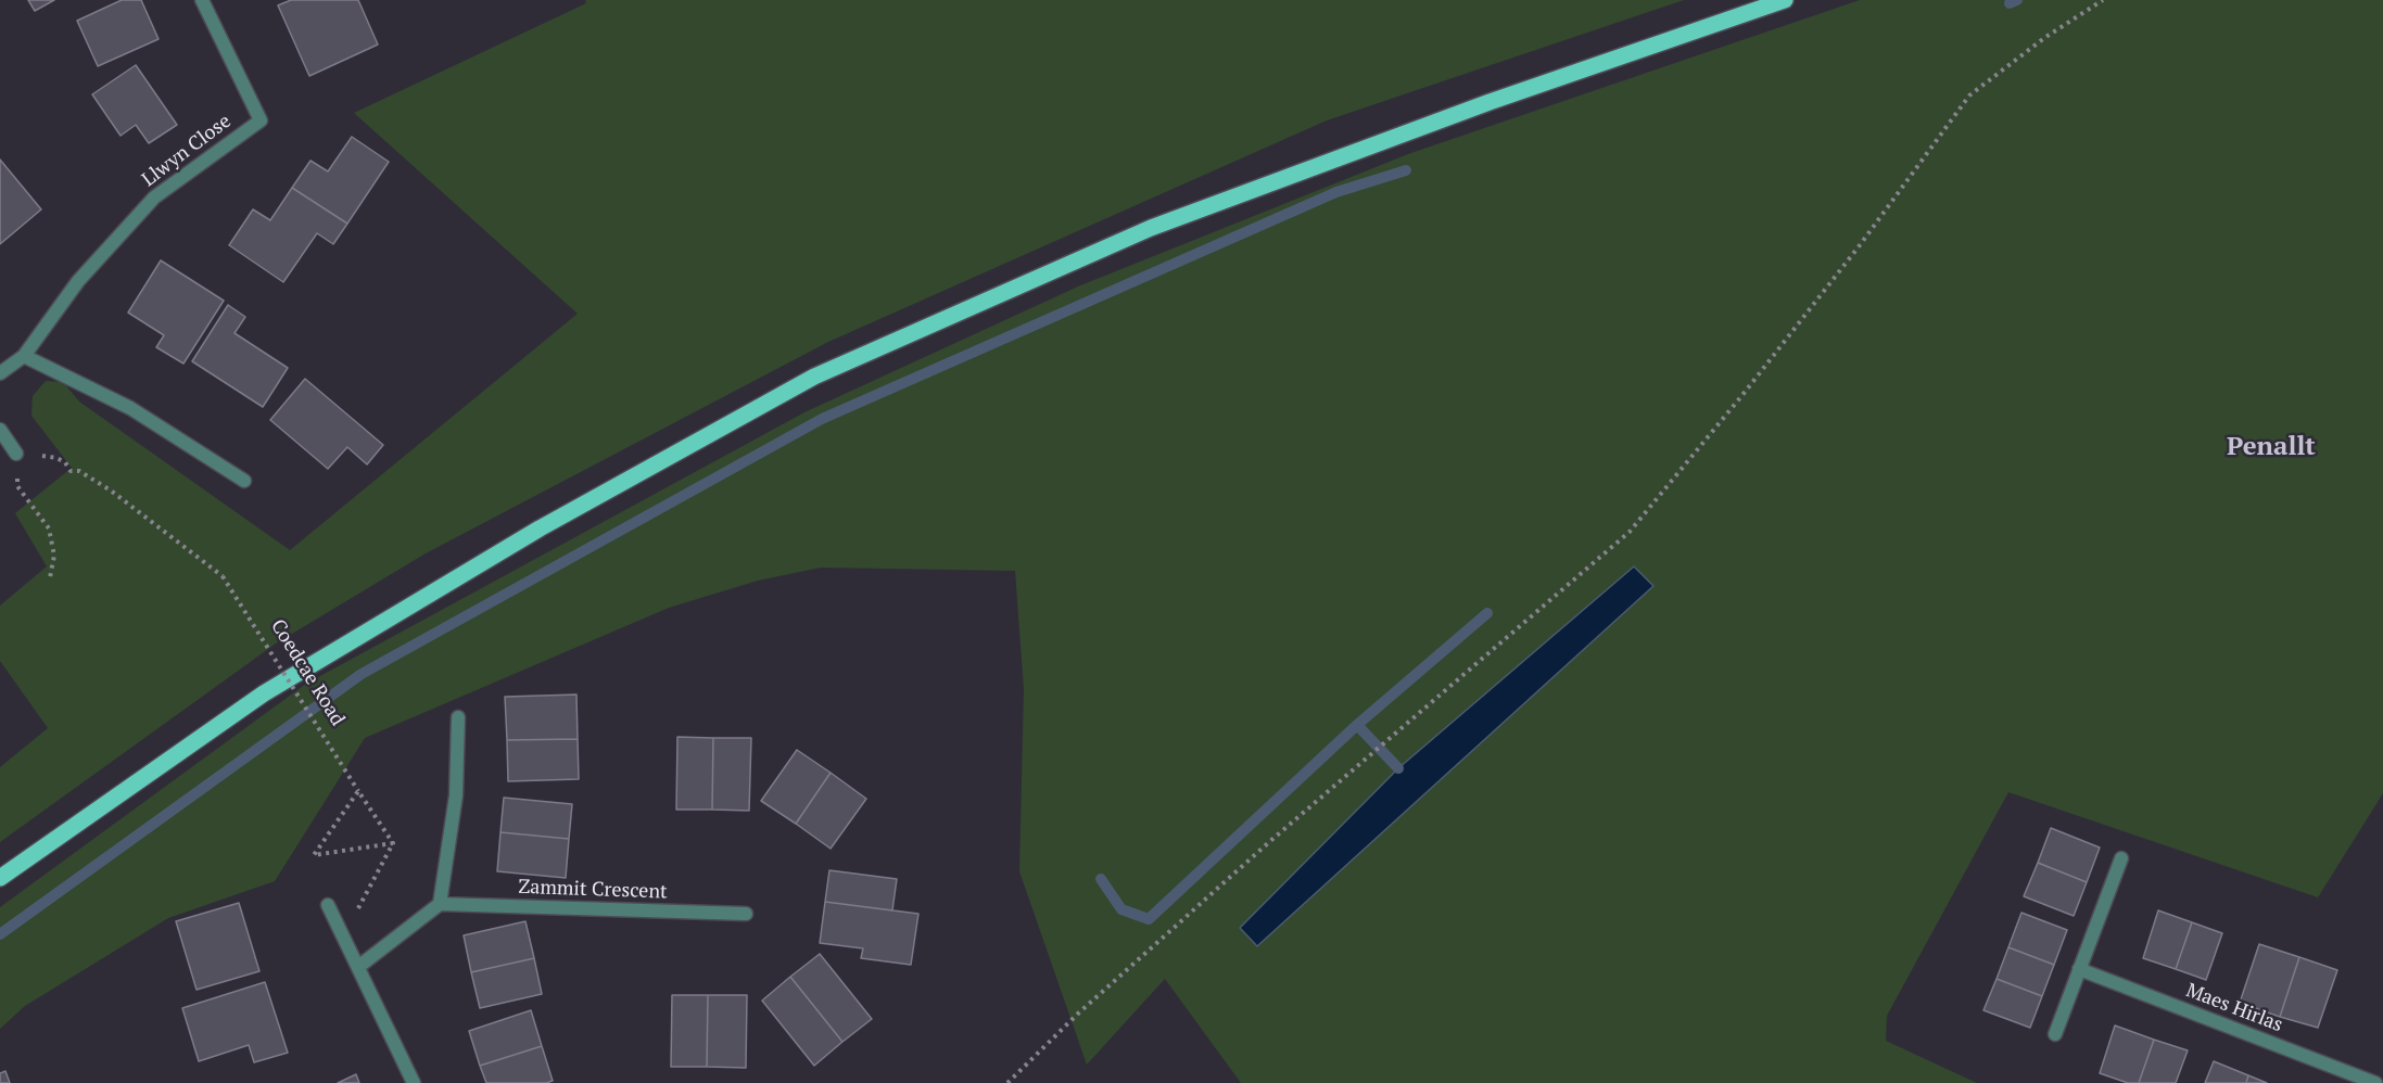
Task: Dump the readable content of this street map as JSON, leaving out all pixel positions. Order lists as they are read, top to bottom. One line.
{"streets":{"street":["Llwyn Close","Zammit Crescent","Maes Hirlas"],"path":["Coedcae Road"]},"districts":["Penallt"]}
